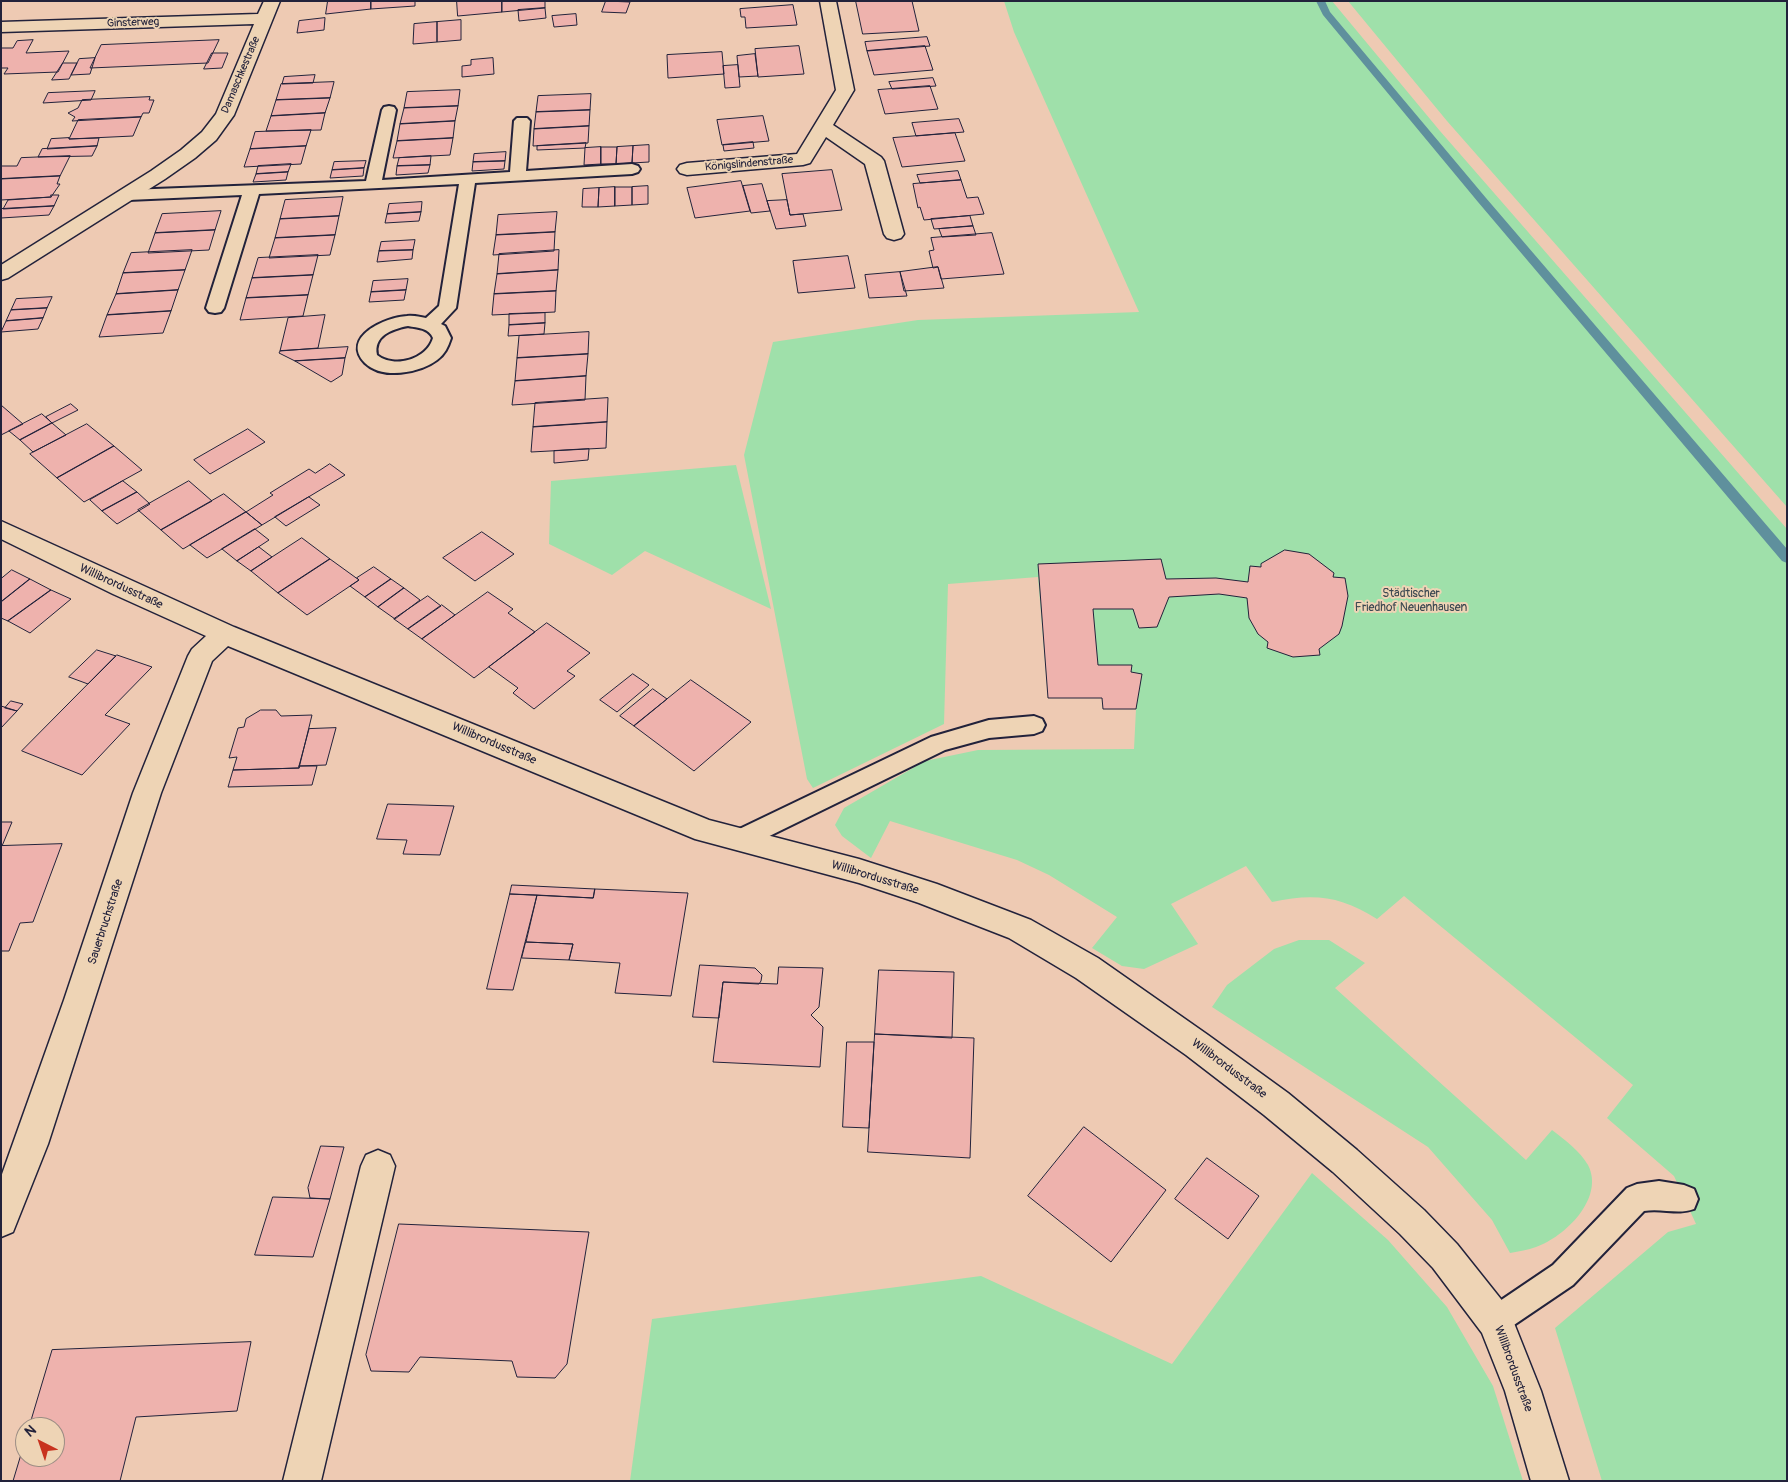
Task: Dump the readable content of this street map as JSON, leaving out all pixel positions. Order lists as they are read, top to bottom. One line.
{"streets":{"street":["Ginsterweg","Damaschkestraße","Königslindenstraße","Willibrordusstraße","Sauerbruchstraße"]},"crossings":[["Ginsterweg","Damaschkestraße"],["Willibrordusstraße","Sauerbruchstraße"]],"parks":["Städtischer Friedhof Neuenhausen"],"north":"top left"}
